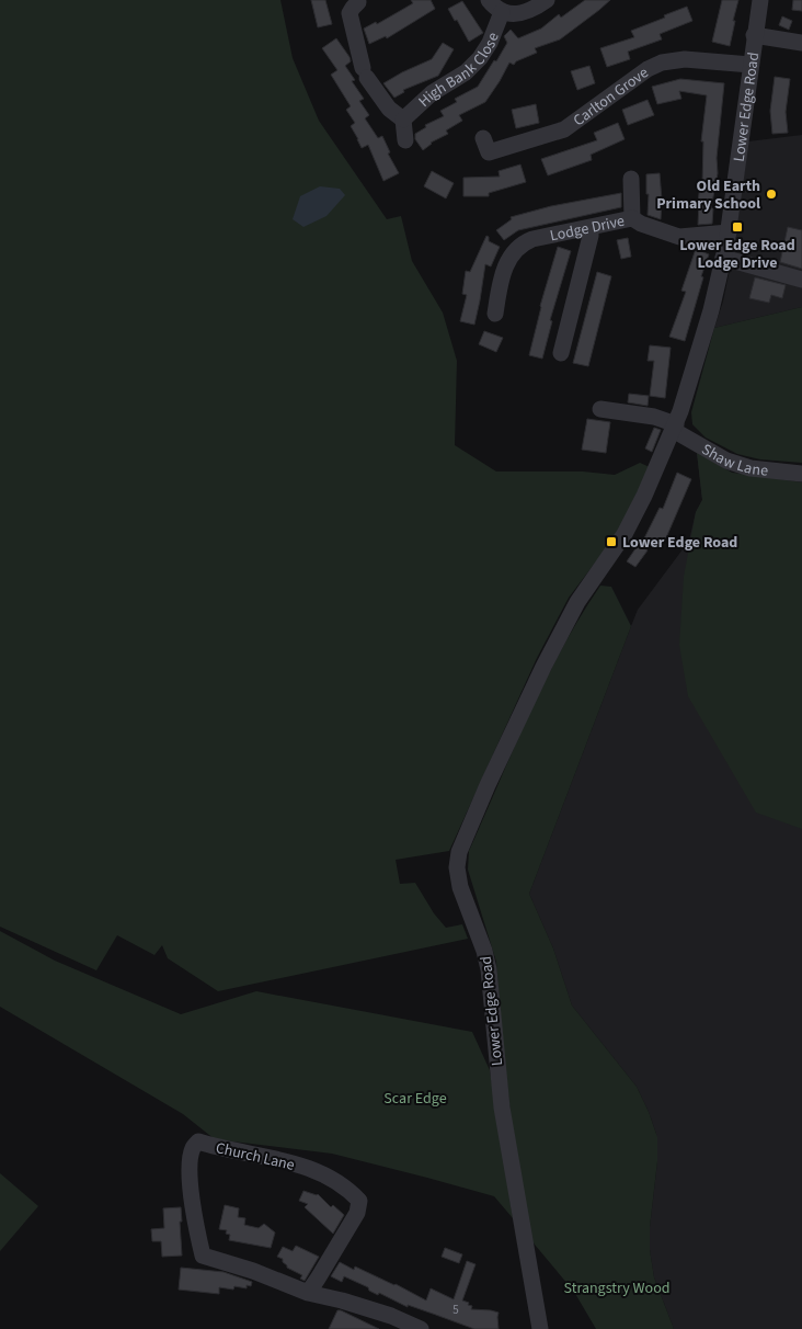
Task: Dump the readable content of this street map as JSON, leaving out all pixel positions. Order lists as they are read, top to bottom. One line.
{"streets":{"street":["High Bank Close","Carlton Grove","Lower Edge Road","Lodge Drive","Shaw Lane","Church Lane"]},"crossings":[["Carlton Grove","Lower Edge Road"],["Lower Edge Road","Lodge Drive"],["Lower Edge Road","Shaw Lane"]],"parks":["Scar Edge","Strangstry Wood"],"places":{"other":["Old Earth Primary School"],"transit":["Lower Edge Road Lodge Drive","Lower Edge Road"]},"house_numbers":["5"]}
